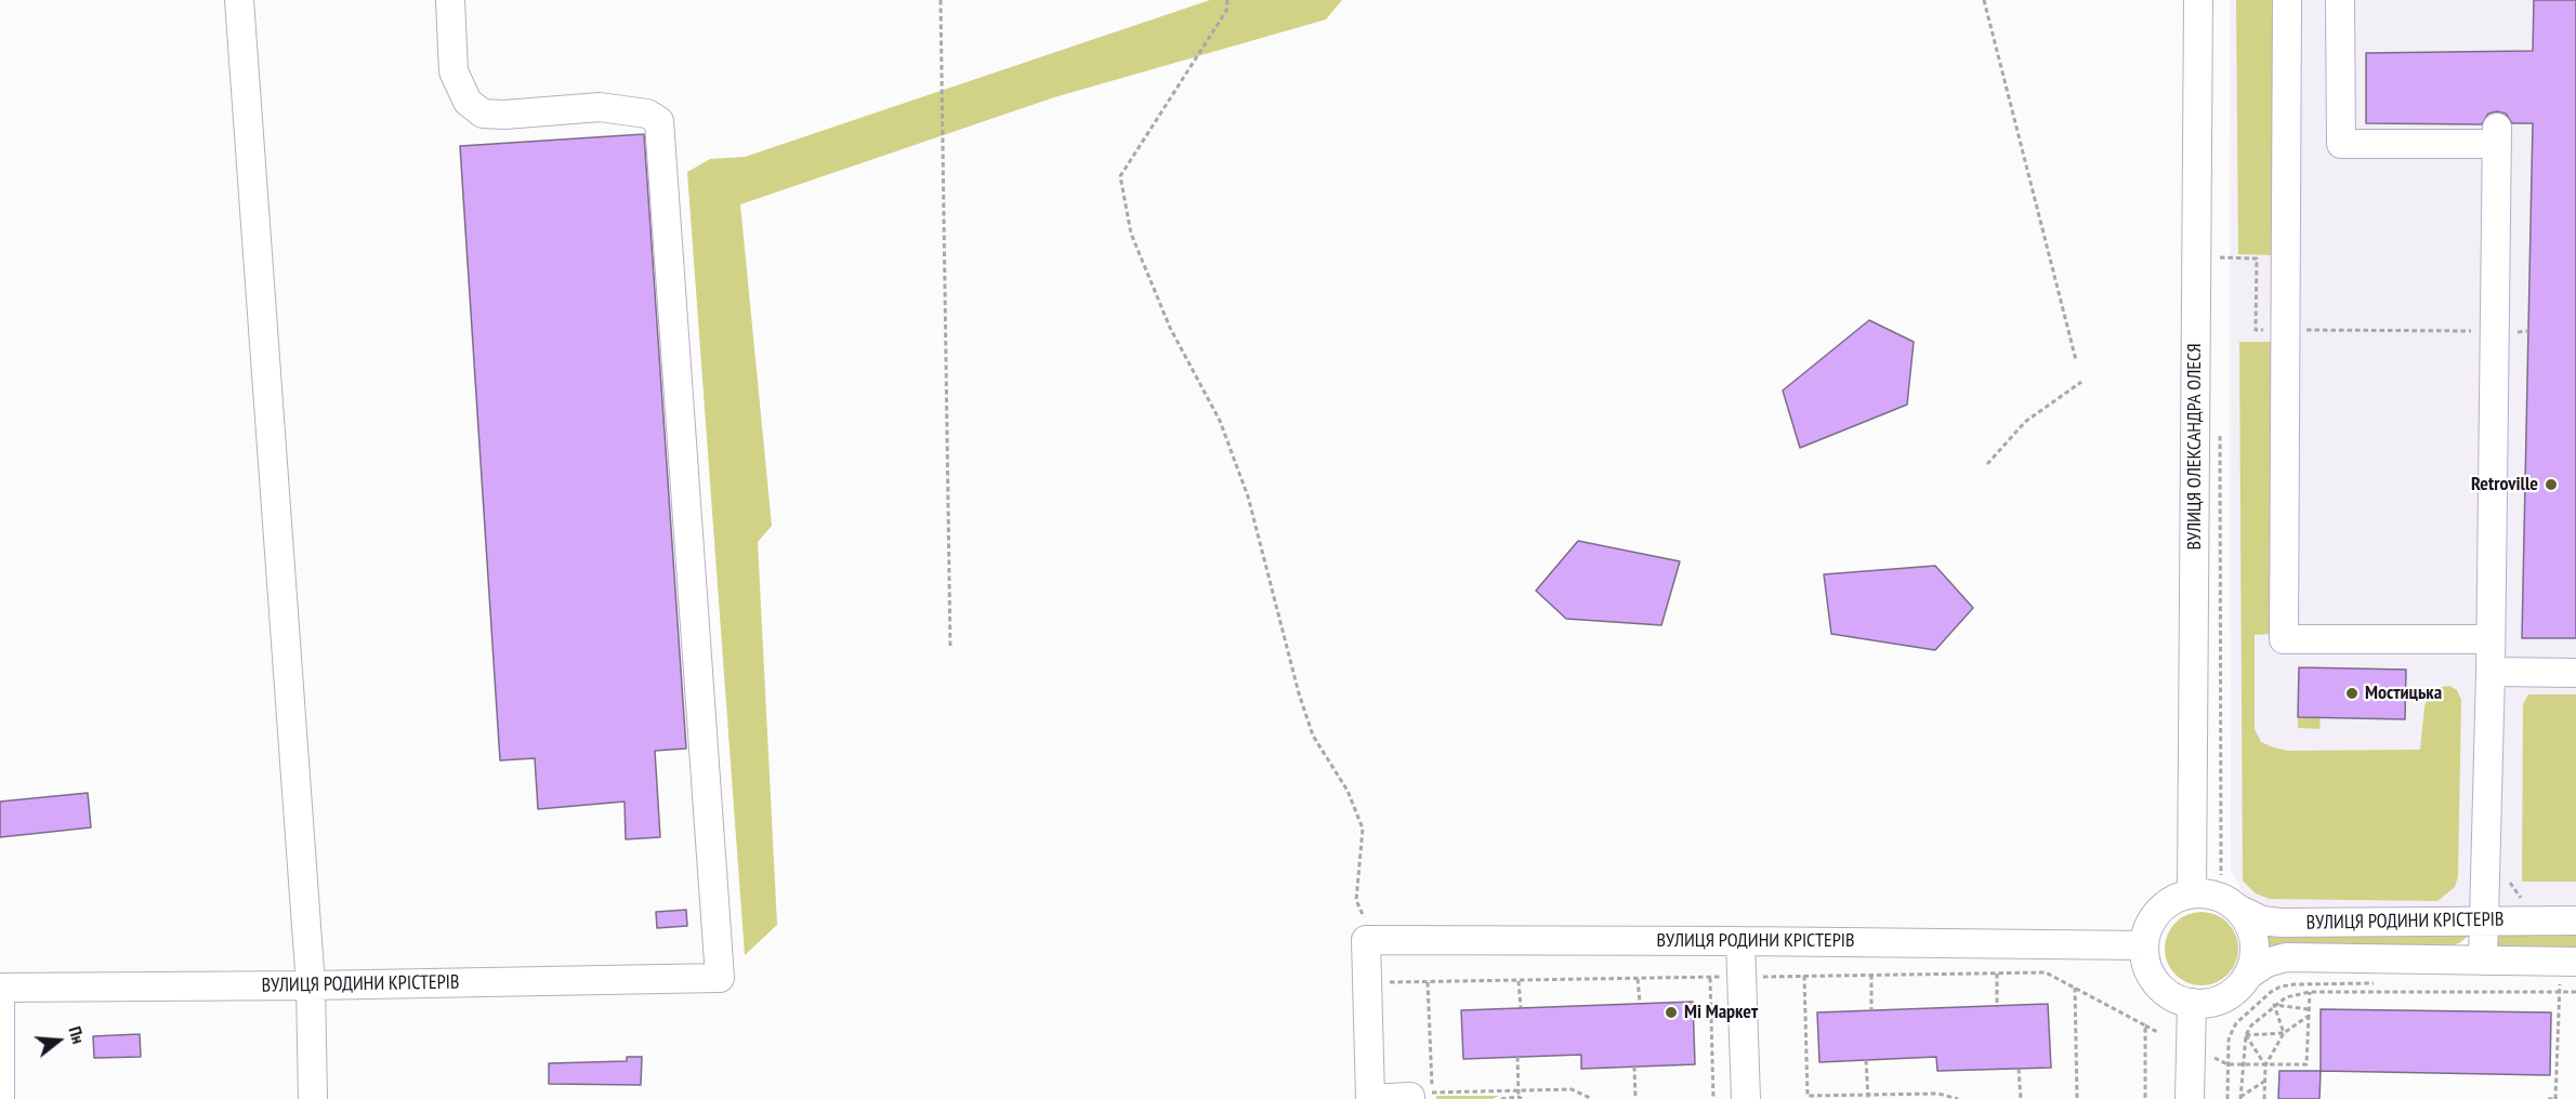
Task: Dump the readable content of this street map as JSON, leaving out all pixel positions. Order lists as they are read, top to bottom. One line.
{"streets":{"street":["ВУЛИЦЯ ОЛЕКСАНДРА ОЛЕСЯ","ВУЛИЦЯ РОДИНИ КРІСТЕРІВ"]},"crossings":[["ВУЛИЦЯ ОЛЕКСАНДРА ОЛЕСЯ","ВУЛИЦЯ РОДИНИ КРІСТЕРІВ"]],"places":["Retroville","Мостицька","Мі Маркет"],"north":"right"}
